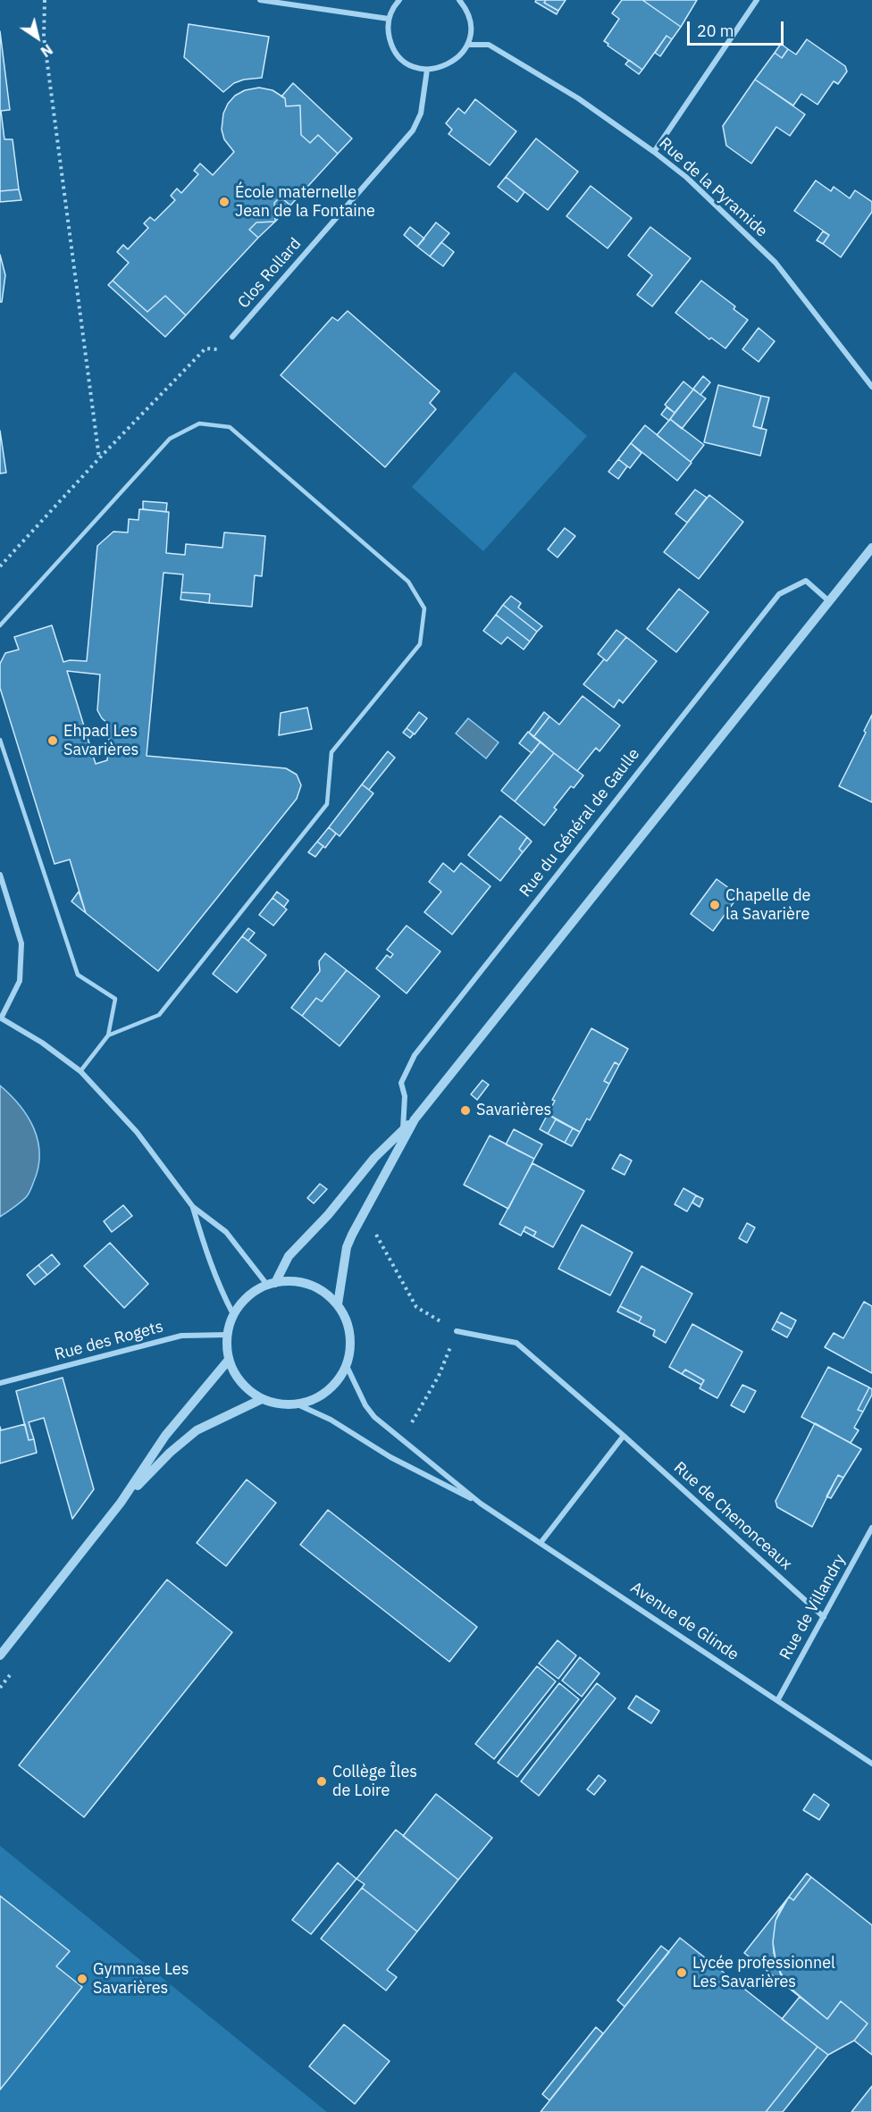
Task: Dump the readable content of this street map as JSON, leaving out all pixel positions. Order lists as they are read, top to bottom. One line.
{"streets":{"street":["Rue de la Pyramide","Clos Rollard","Rue du Général de Gaulle","Rue des Rogets","Rue de Chenonceaux","Rue de Villandry","Avenue de Glinde"]},"crossings":[["Rue des Rogets","Avenue de Glinde"],["Rue de Chenonceaux","Rue de Villandry"],["Rue de Villandry","Avenue de Glinde"]],"places":["École maternelle Jean de la Fontaine","Ehpad Les Savarières","Chapelle de la Savarière","Savarières","Collège Îles de Loire","Lycée professionnel Les Savarières","Gymnase Les Savarières"],"scale_bar":"20 m","north":"bottom right"}
